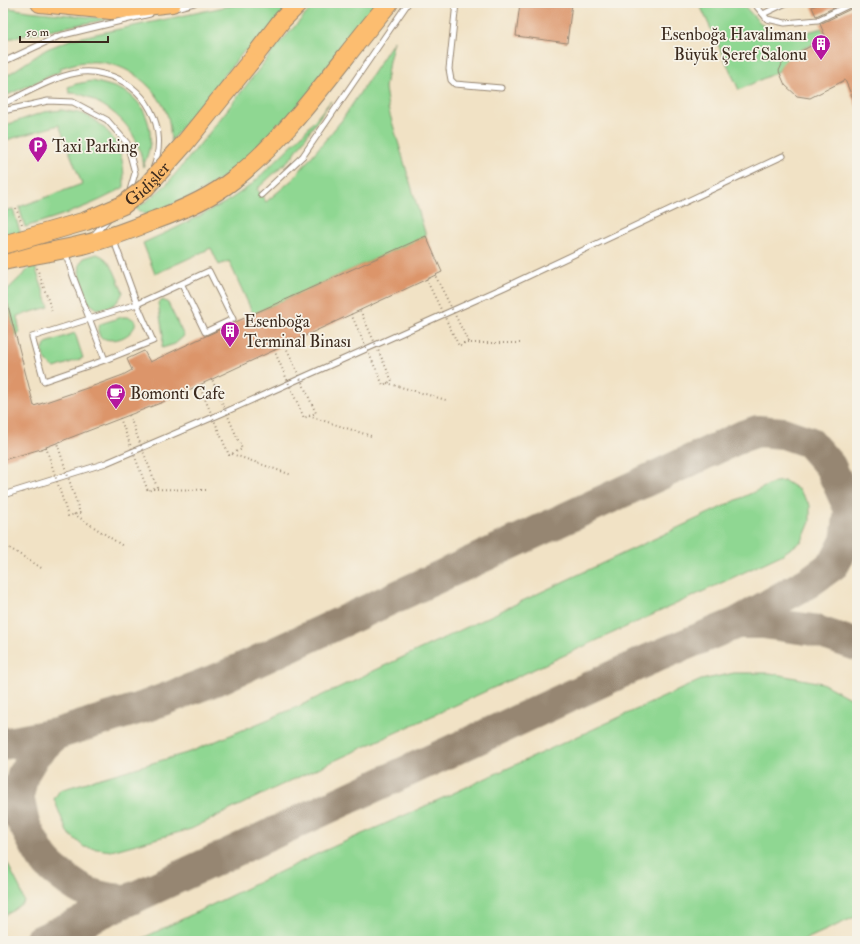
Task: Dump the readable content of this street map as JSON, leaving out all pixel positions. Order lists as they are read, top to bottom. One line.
{"streets":{"highway":["Gidişler"]},"places":{"building":["Esenboğa Havalimanı Büyük Şeref Salonu","Esenboğa Terminal Binası"],"parking":["Taxi Parking"],"cafe":["Bomonti Cafe"]},"scale_bar":"50 m"}
